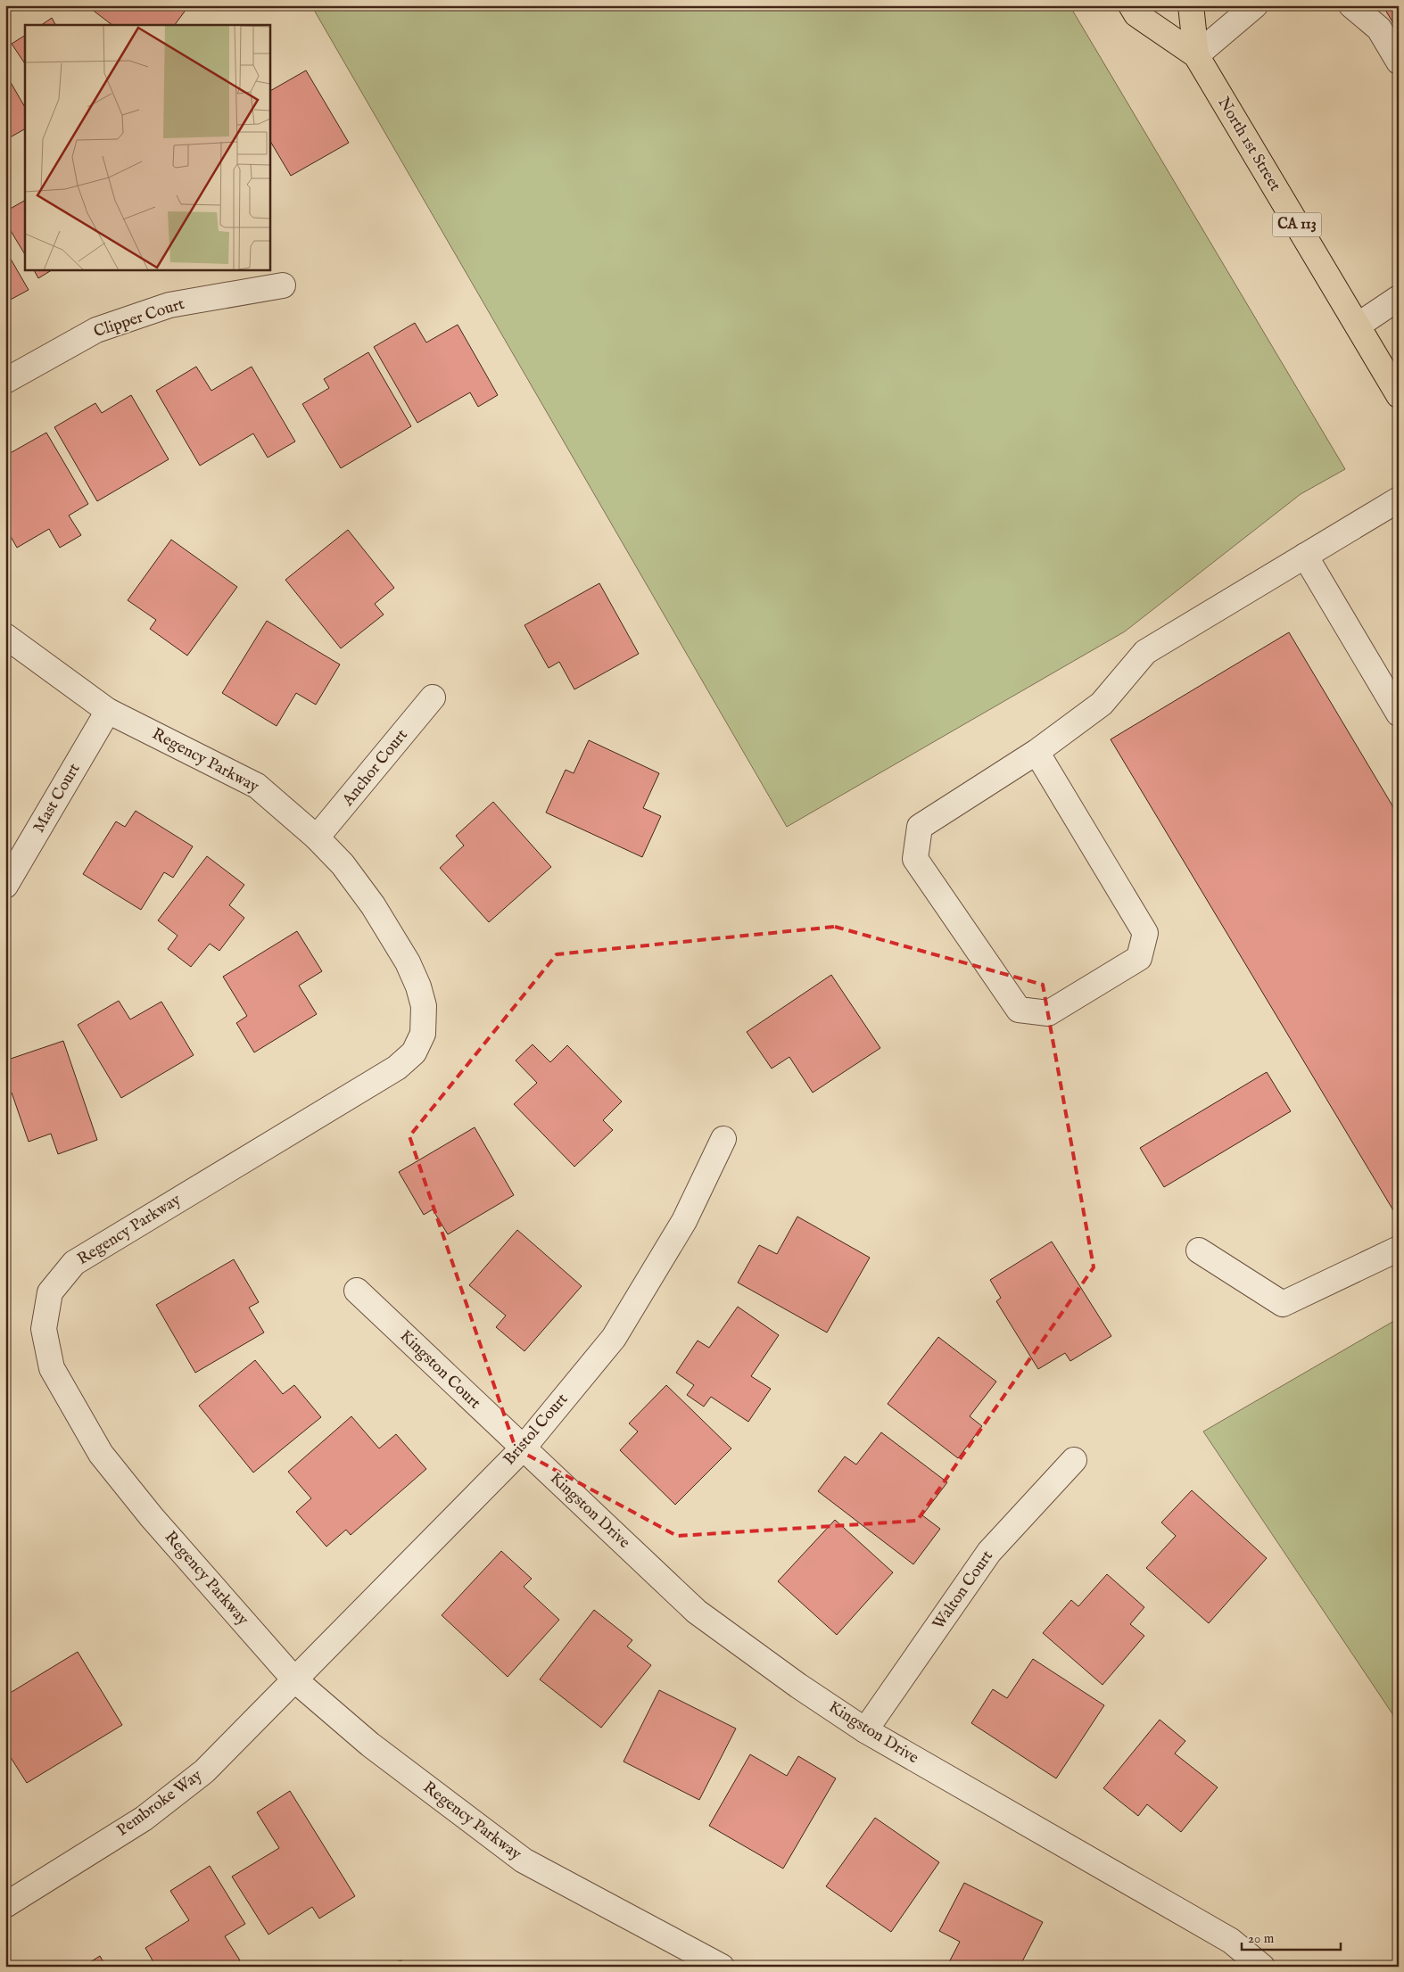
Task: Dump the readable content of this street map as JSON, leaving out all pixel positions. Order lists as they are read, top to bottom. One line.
{"streets":{"main road":["North 1st Street","CA 113"],"street":["Clipper Court","Regency Parkway","Anchor Court","Mast Court","Kingston Court","Bristol Court","Kingston Drive","Walton Court","Pembroke Way"]},"crossings":[["Regency Parkway","Anchor Court"],["Regency Parkway","Mast Court"],["Regency Parkway","Bristol Court"],["Regency Parkway","Pembroke Way"],["Kingston Court","Bristol Court"],["Kingston Court","Kingston Drive"],["Bristol Court","Kingston Drive"],["Bristol Court","Pembroke Way"],["Kingston Drive","Walton Court"]],"scale_bar":"20 m"}
